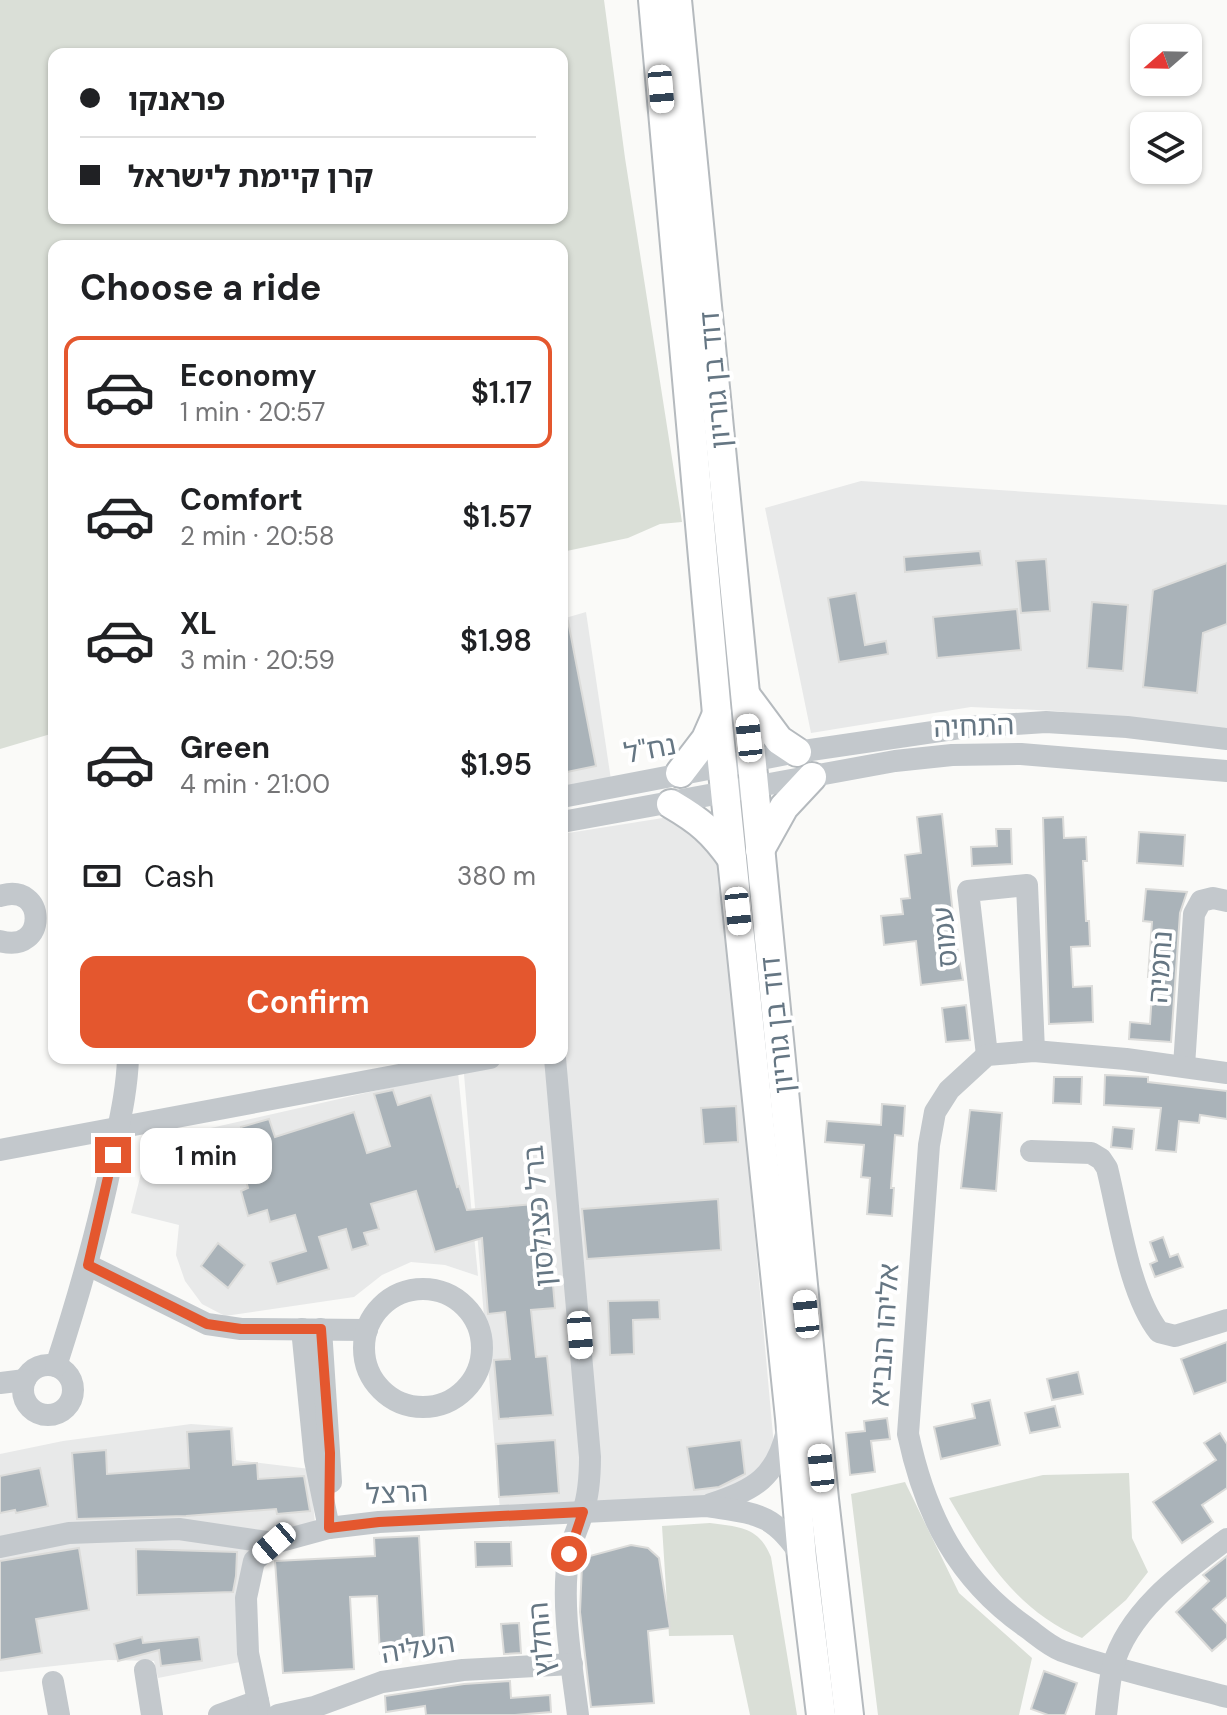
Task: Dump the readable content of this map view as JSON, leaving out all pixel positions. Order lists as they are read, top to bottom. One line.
{"streets":{"main road":["דוד בן גוריון"],"street":["התחיה","נח\"ל","עמוס","נחמיה","ברל כצנלסון","אליהו הנביא","הרצל","החלוץ","העליה"]},"crossings":[["דוד בן גוריון","התחיה"],["דוד בן גוריון","נח\"ל"],["דוד בן גוריון","הרצל"],["התחיה","נח\"ל"],["עמוס","אליהו הנביא"],["ברל כצנלסון","הרצל"],["ברל כצנלסון","החלוץ"],["הרצל","החלוץ"],["החלוץ","העליה"]],"north":"left","page":{"banner":["פראנקו","קרן קיימת לישראל"],"heading":"Choose a ride","list":[{"name":"Economy","note":"1 min · 20:57","value":"$1.17"},{"name":"Comfort","note":"2 min · 20:58","value":"$1.57"},{"name":"XL","note":"3 min · 20:59","value":"$1.98"},{"name":"Green","note":"4 min · 21:00","value":"$1.95"}],"pay":["Cash","380 m"],"buttons":"Confirm","bubble":"1 min"}}
